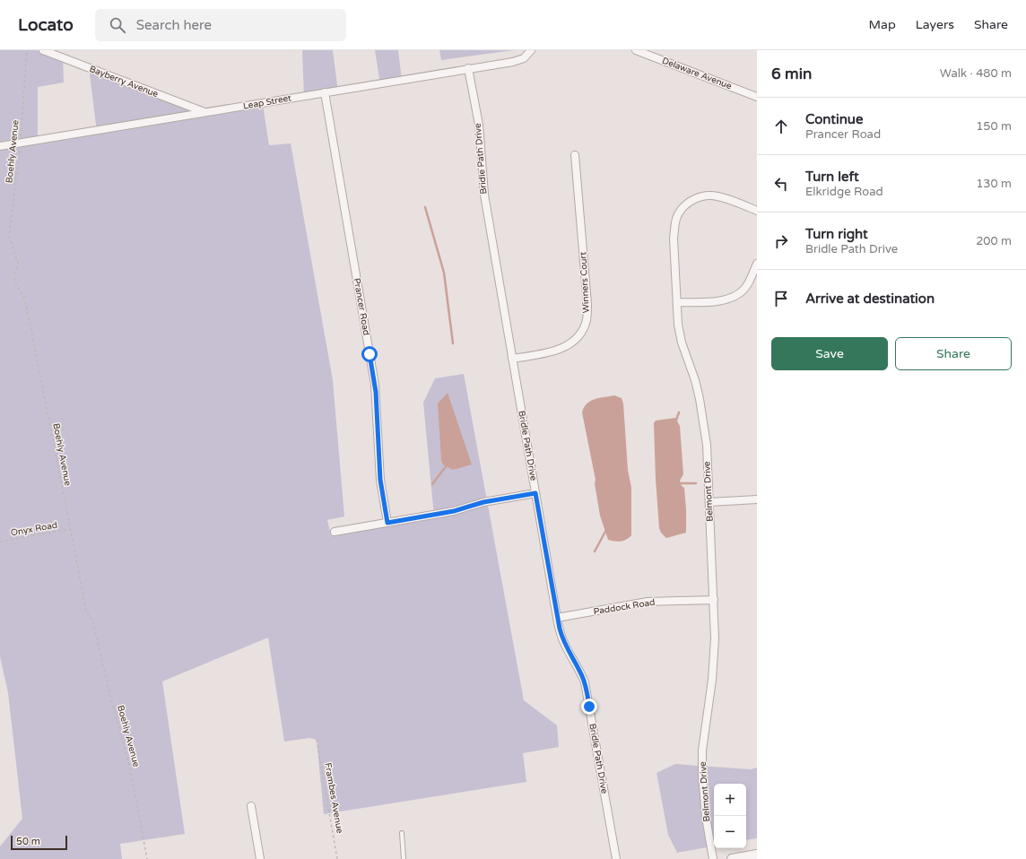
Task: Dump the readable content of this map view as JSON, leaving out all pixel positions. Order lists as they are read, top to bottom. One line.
{"streets":{"street":["Delaware Avenue","Bayberry Avenue","Leap Street","Bridle Path Drive","Winners Court","Prancer Road","Belmont Drive","Paddock Road"],"path":["Boehly Avenue","Onyx Road","Frambes Avenue"]},"crossings":[["Bayberry Avenue","Leap Street"],["Leap Street","Boehly Avenue"],["Leap Street","Bridle Path Drive"],["Leap Street","Prancer Road"],["Boehly Avenue","Onyx Road"],["Bridle Path Drive","Winners Court"],["Bridle Path Drive","Paddock Road"],["Belmont Drive","Paddock Road"]],"scale_bar":"50 m","page":{"header":"Locato","search":"Search here","nav":["Map","Layers","Share"],"heading":["6 min","Walk · 480 m"],"list":[["Continue","Prancer Road","150 m"],["Turn left","Elkridge Road","130 m"],["Turn right","Bridle Path Drive","200 m"],"Arrive at destination"],"buttons":["Save","Share"],"map_buttons":["+","−"],"scale":"50 m"}}
